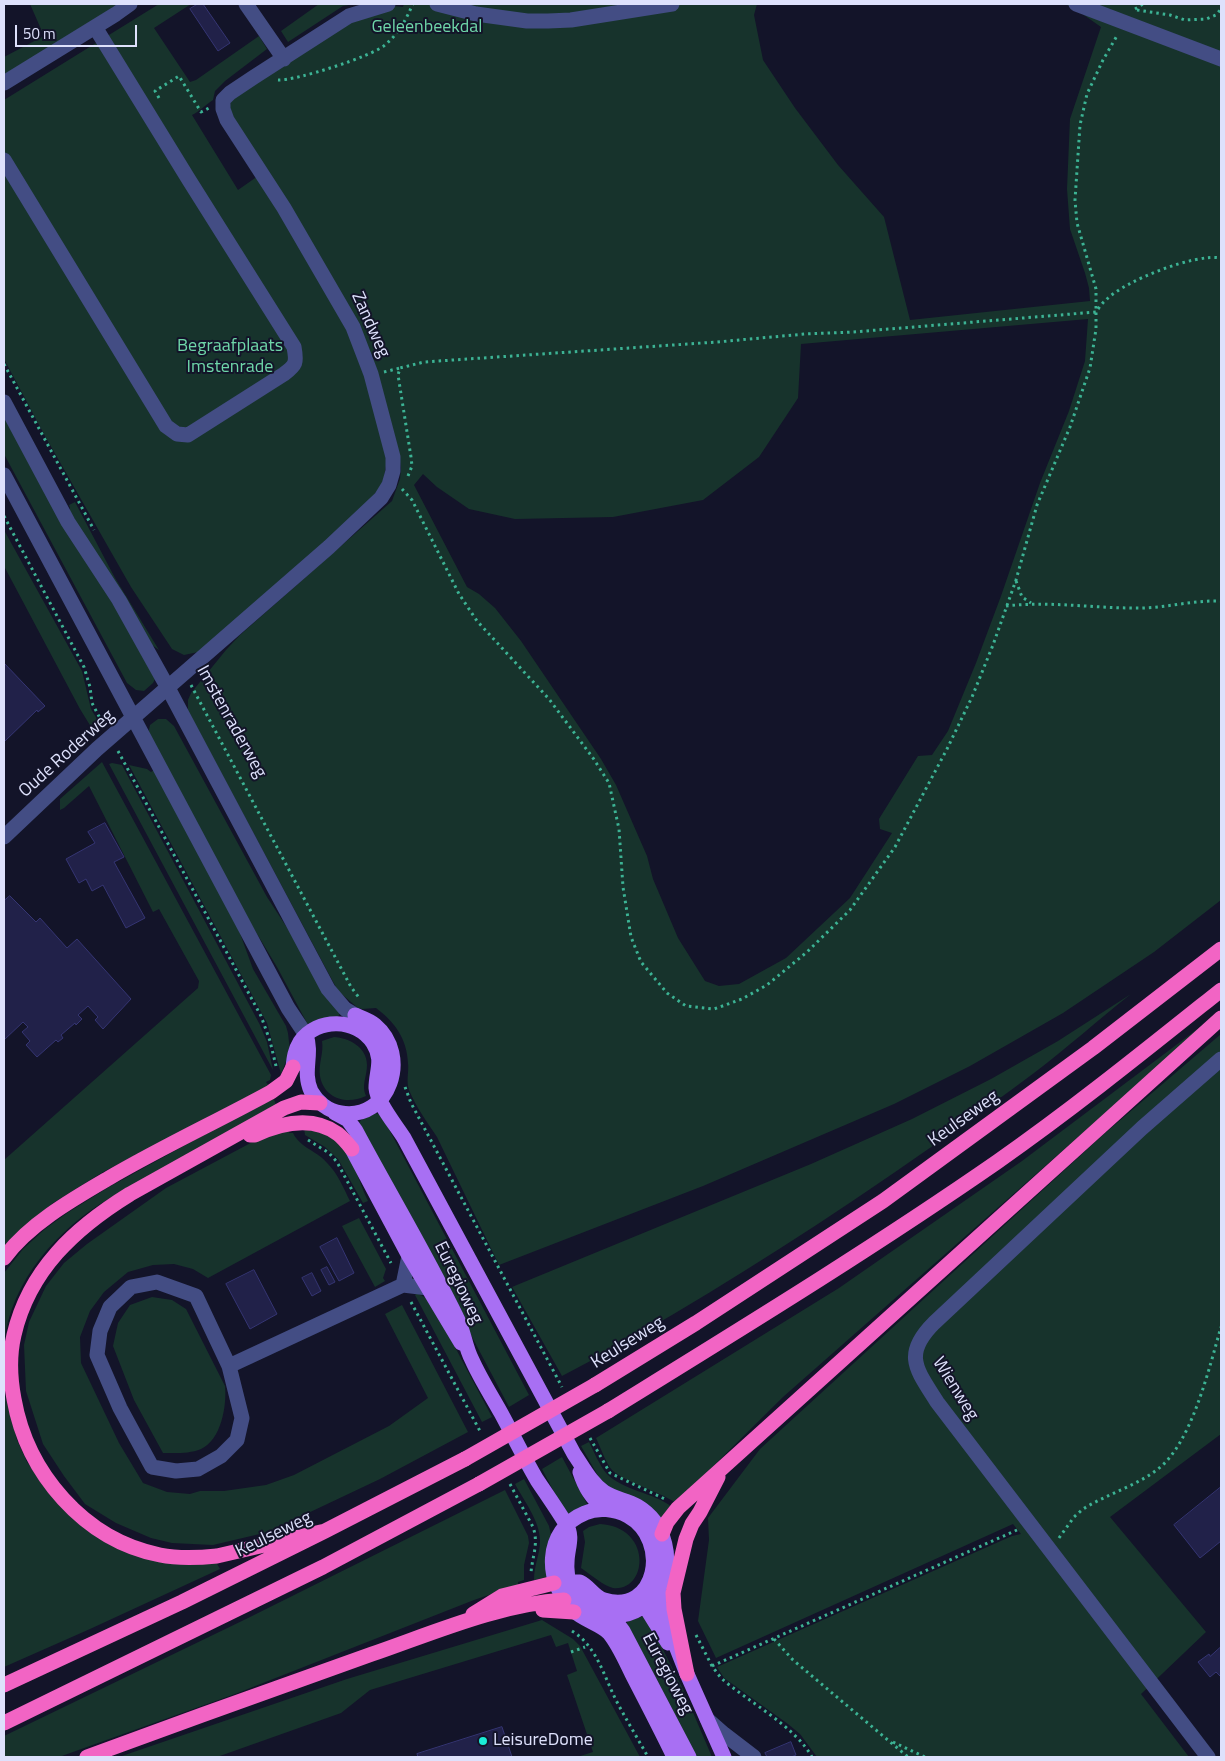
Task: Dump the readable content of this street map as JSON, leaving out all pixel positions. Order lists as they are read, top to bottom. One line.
{"streets":{"highway":["Keulseweg"],"main road":["Euregioweg"],"street":["Zandweg","Oude Roderweg","Wienweg"],"path":["Imstenraderweg"]},"crossings":[["Zandweg","Imstenraderweg"],["Zandweg","Oude Roderweg"]],"parks":["Geleenbeekdal","Begraafplaats Imstenrade"],"places":["LeisureDome"],"scale_bar":"50 m"}
